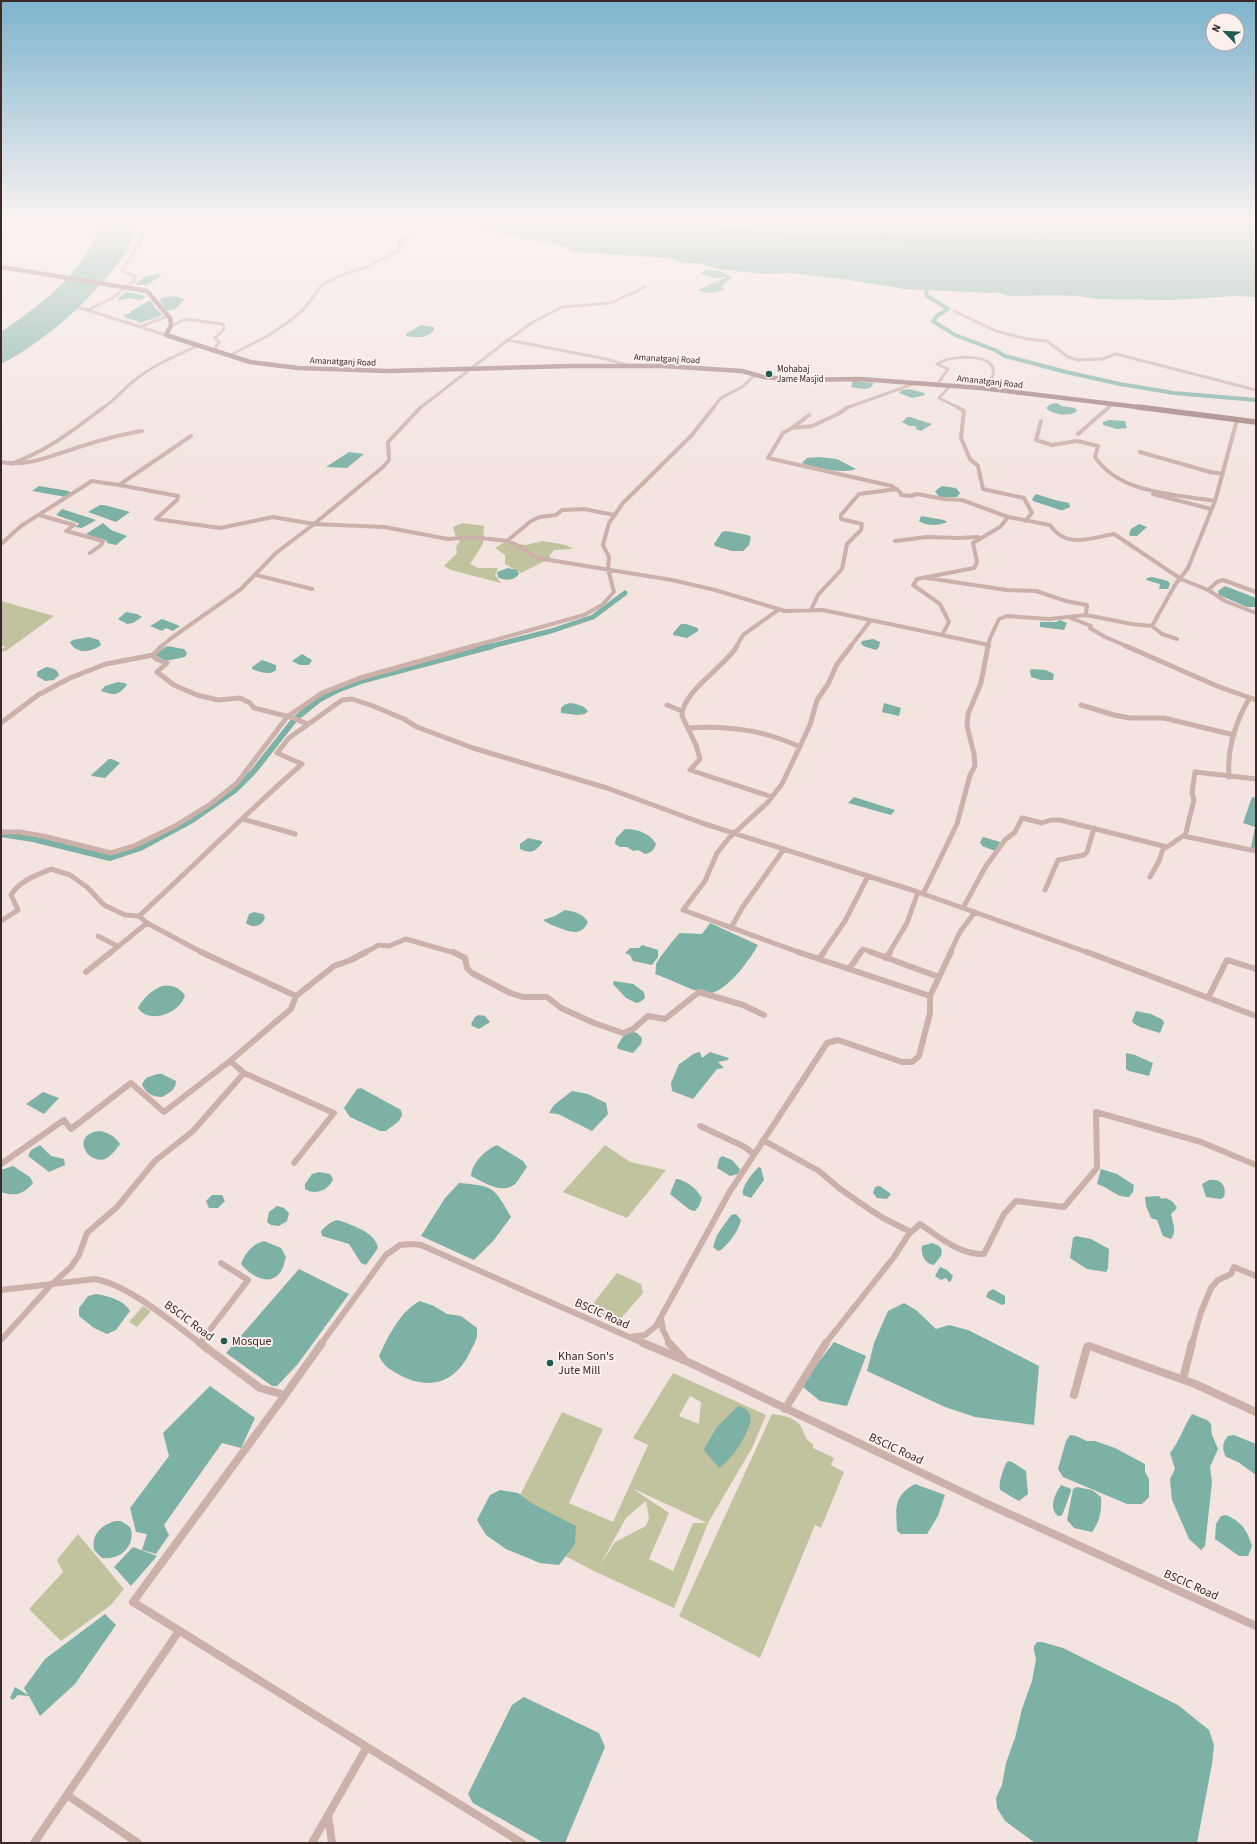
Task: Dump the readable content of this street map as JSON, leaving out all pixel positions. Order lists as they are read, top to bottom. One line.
{"streets":{"main road":["Amanatganj Road"],"street":["BSCIC Road"]},"places":["Mohabaj Jame Masjid","Mosque","Khan Son's Jute Mill"],"north":"top left"}
